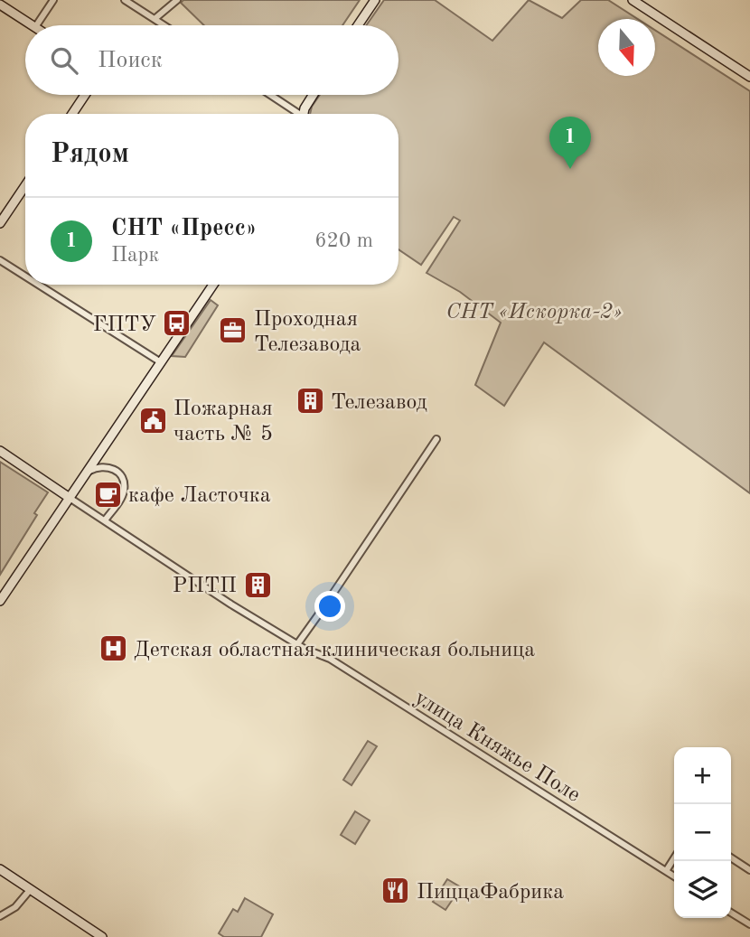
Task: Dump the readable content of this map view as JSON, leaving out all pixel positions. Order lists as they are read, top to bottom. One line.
{"streets":{"street":["улица Княжье Поле"]},"parks":["СНТ «Искорка-2»"],"places":{"bus stop":["ГПТУ"],"office":["Проходная Телезавода"],"building":["Телезавод","РПТП"],"public building":["Пожарная часть № 5"],"cafe":["кафе Ласточка"],"hospital":["Детская областная клиническая больница"],"restaurant":["ПиццаФабрика"]},"north":"bottom","page":{"search":"Поиск","heading":"Рядом","pins":"1","list":[{"mark":"1","name":"СНТ «Пресс»","note":"Парк","value":"620 m"}],"map_buttons":["+","−"]}}
